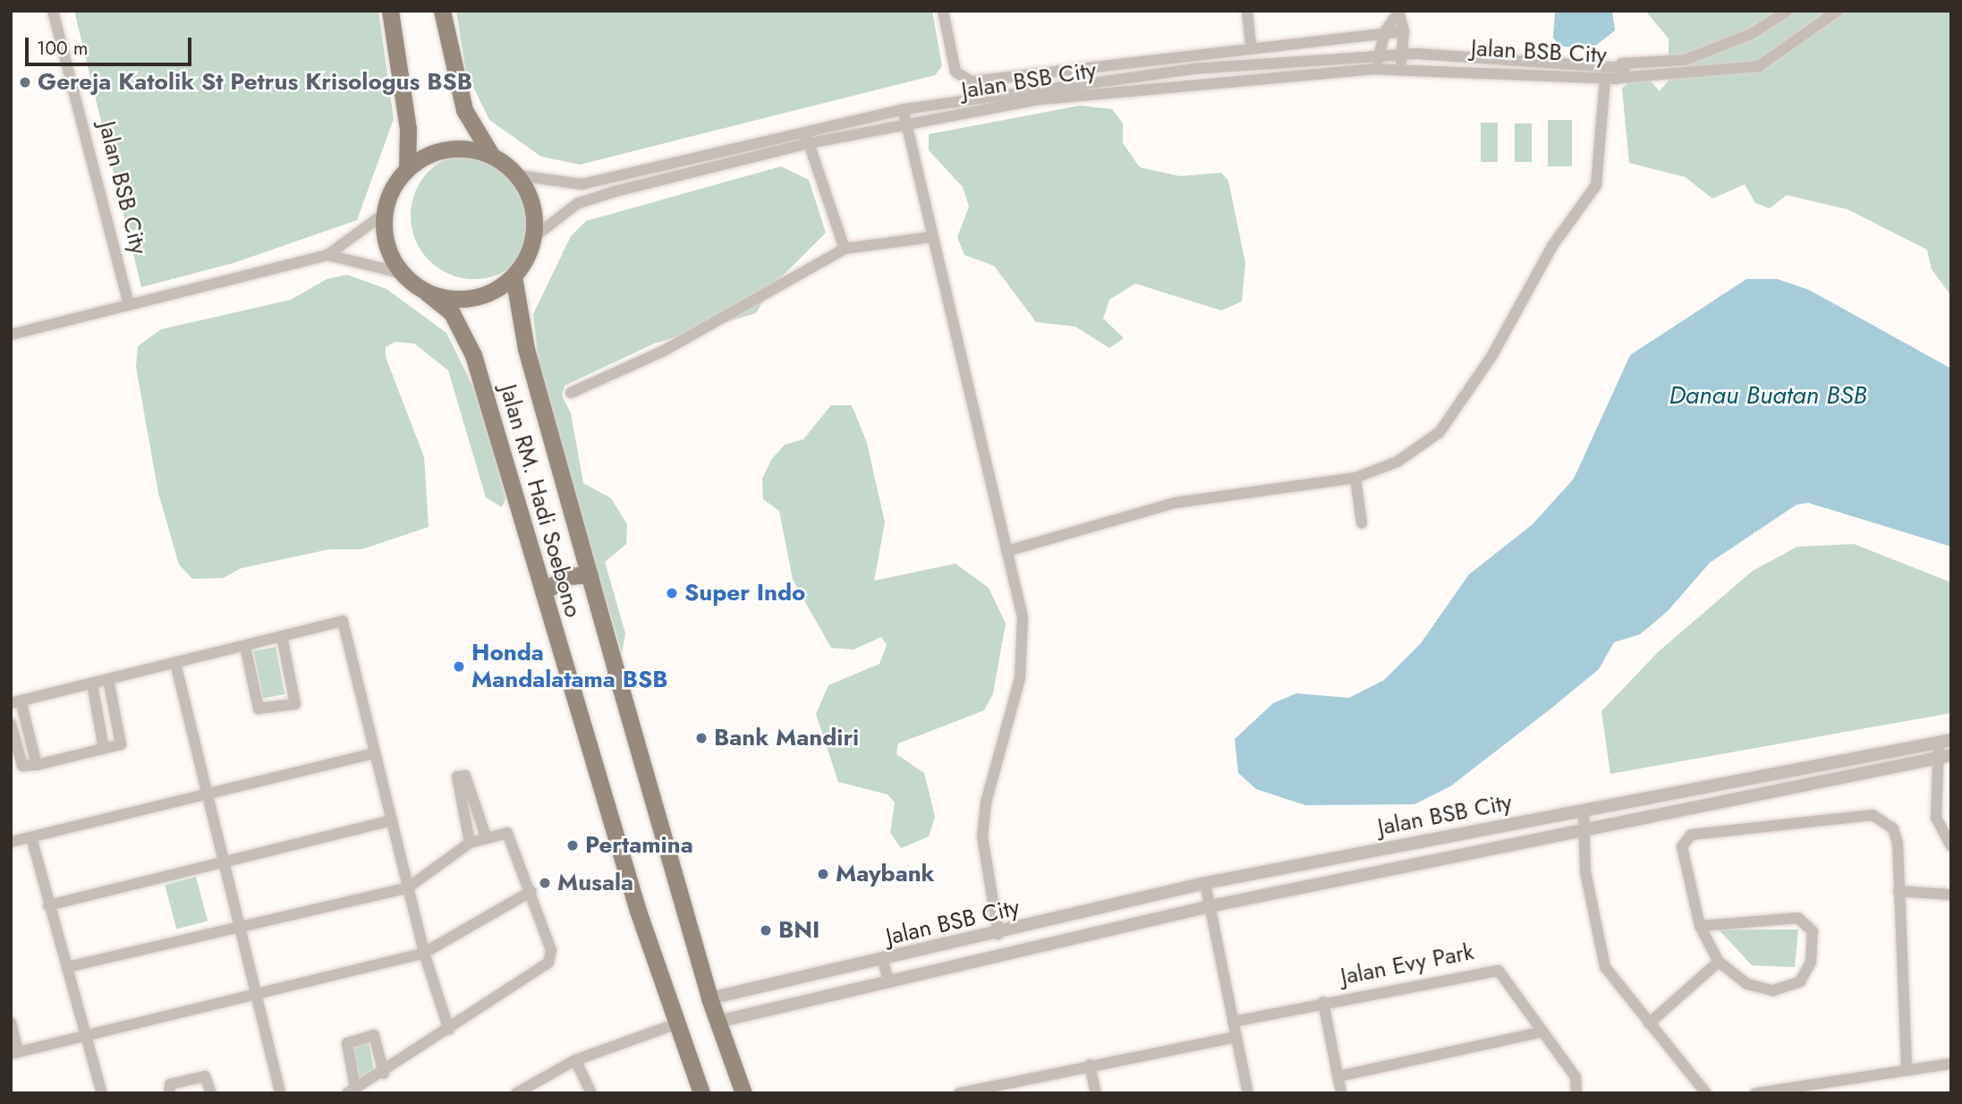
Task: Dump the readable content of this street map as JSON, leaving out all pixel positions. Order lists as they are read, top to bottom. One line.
{"streets":{"main road":["Jalan RM. Hadi Soebono"],"street":["Jalan BSB City","Jalan Evy Park"]},"crossings":[["Jalan BSB City","Jalan RM. Hadi Soebono"]],"water":["Danau Buatan BSB"],"places":["Gereja Katolik St Petrus Krisologus BSB","Super Indo","Honda Mandalatama BSB","Bank Mandiri","Pertamina","Maybank","Musala","BNI"],"scale_bar":"100 m"}
